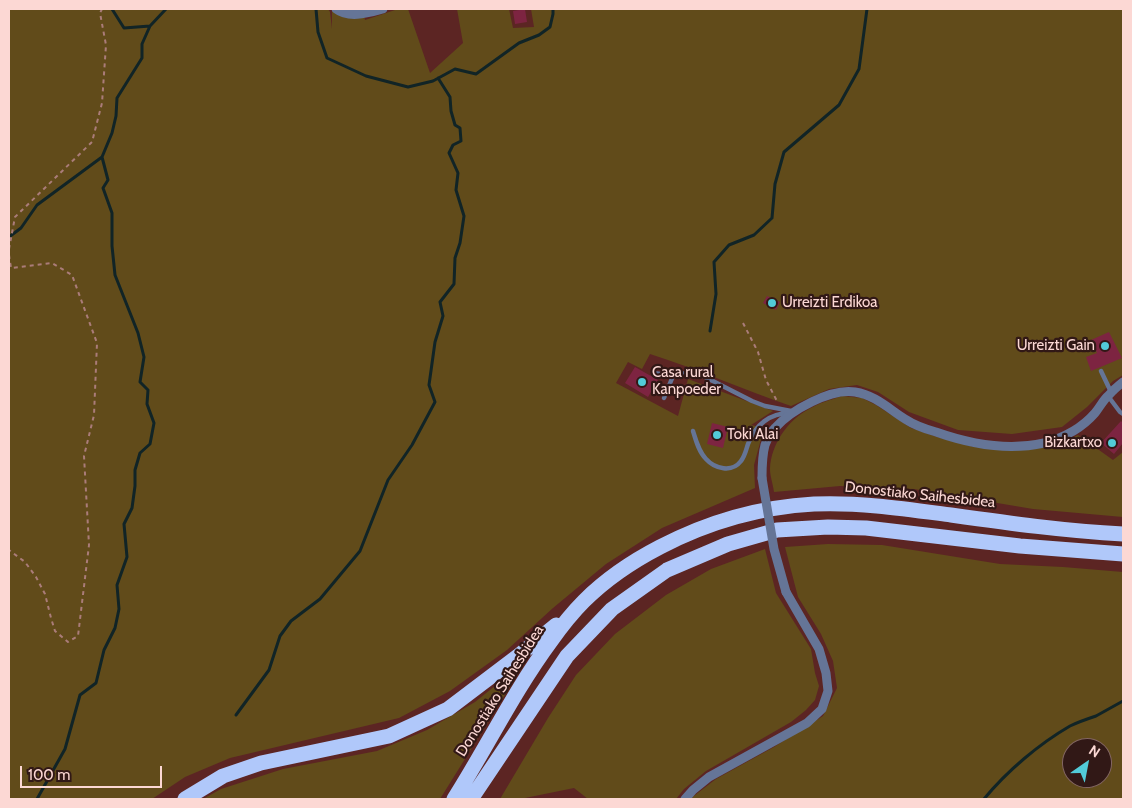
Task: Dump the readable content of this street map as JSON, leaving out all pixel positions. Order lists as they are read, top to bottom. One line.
{"streets":{"highway":["Donostiako Saihesbidea"]},"places":["Urreizti Erdikoa","Urreizti Gain","Casa rural Kanpoeder","Toki Alai","Bizkartxo"],"scale_bar":"100 m","north":"top right"}
